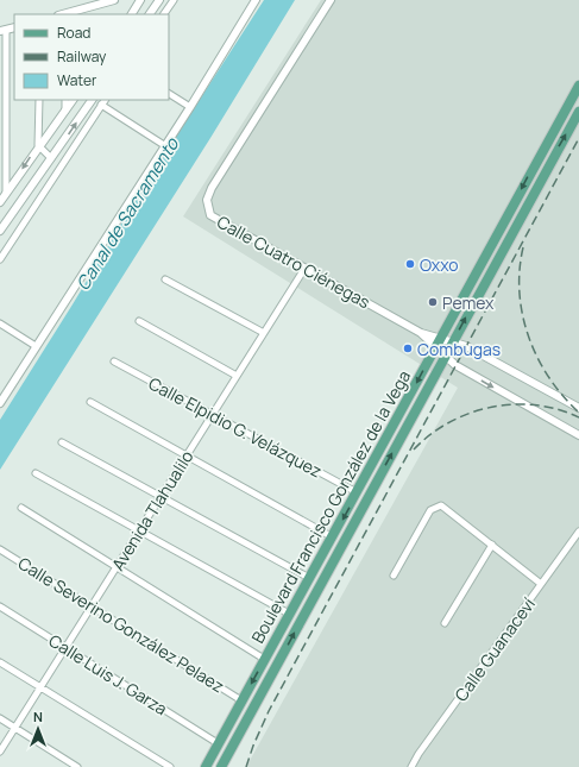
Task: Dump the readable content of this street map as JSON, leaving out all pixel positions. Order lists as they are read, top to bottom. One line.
{"streets":{"main road":["Boulevard Francisco González de la Vega"],"street":["Calle Cuatro Ciénegas","Calle Elpidio G. Velázquez","Avenida Tlahualilo","Calle Severino González Pelaez","Calle Guanaceví","Calle Luis J. Garza"]},"crossings":[["Calle Cuatro Ciénegas","Boulevard Francisco González de la Vega"],["Calle Cuatro Ciénegas","Avenida Tlahualilo"],["Calle Elpidio G. Velázquez","Boulevard Francisco González de la Vega"],["Calle Elpidio G. Velázquez","Avenida Tlahualilo"],["Boulevard Francisco González de la Vega","Calle Severino González Pelaez"],["Boulevard Francisco González de la Vega","Calle Luis J. Garza"],["Avenida Tlahualilo","Calle Severino González Pelaez"],["Avenida Tlahualilo","Calle Luis J. Garza"]],"water":["Canal de Sacramento"],"places":["Oxxo","Pemex","Combugas"],"legend":["Road","Railway","Water"],"north":"top"}
